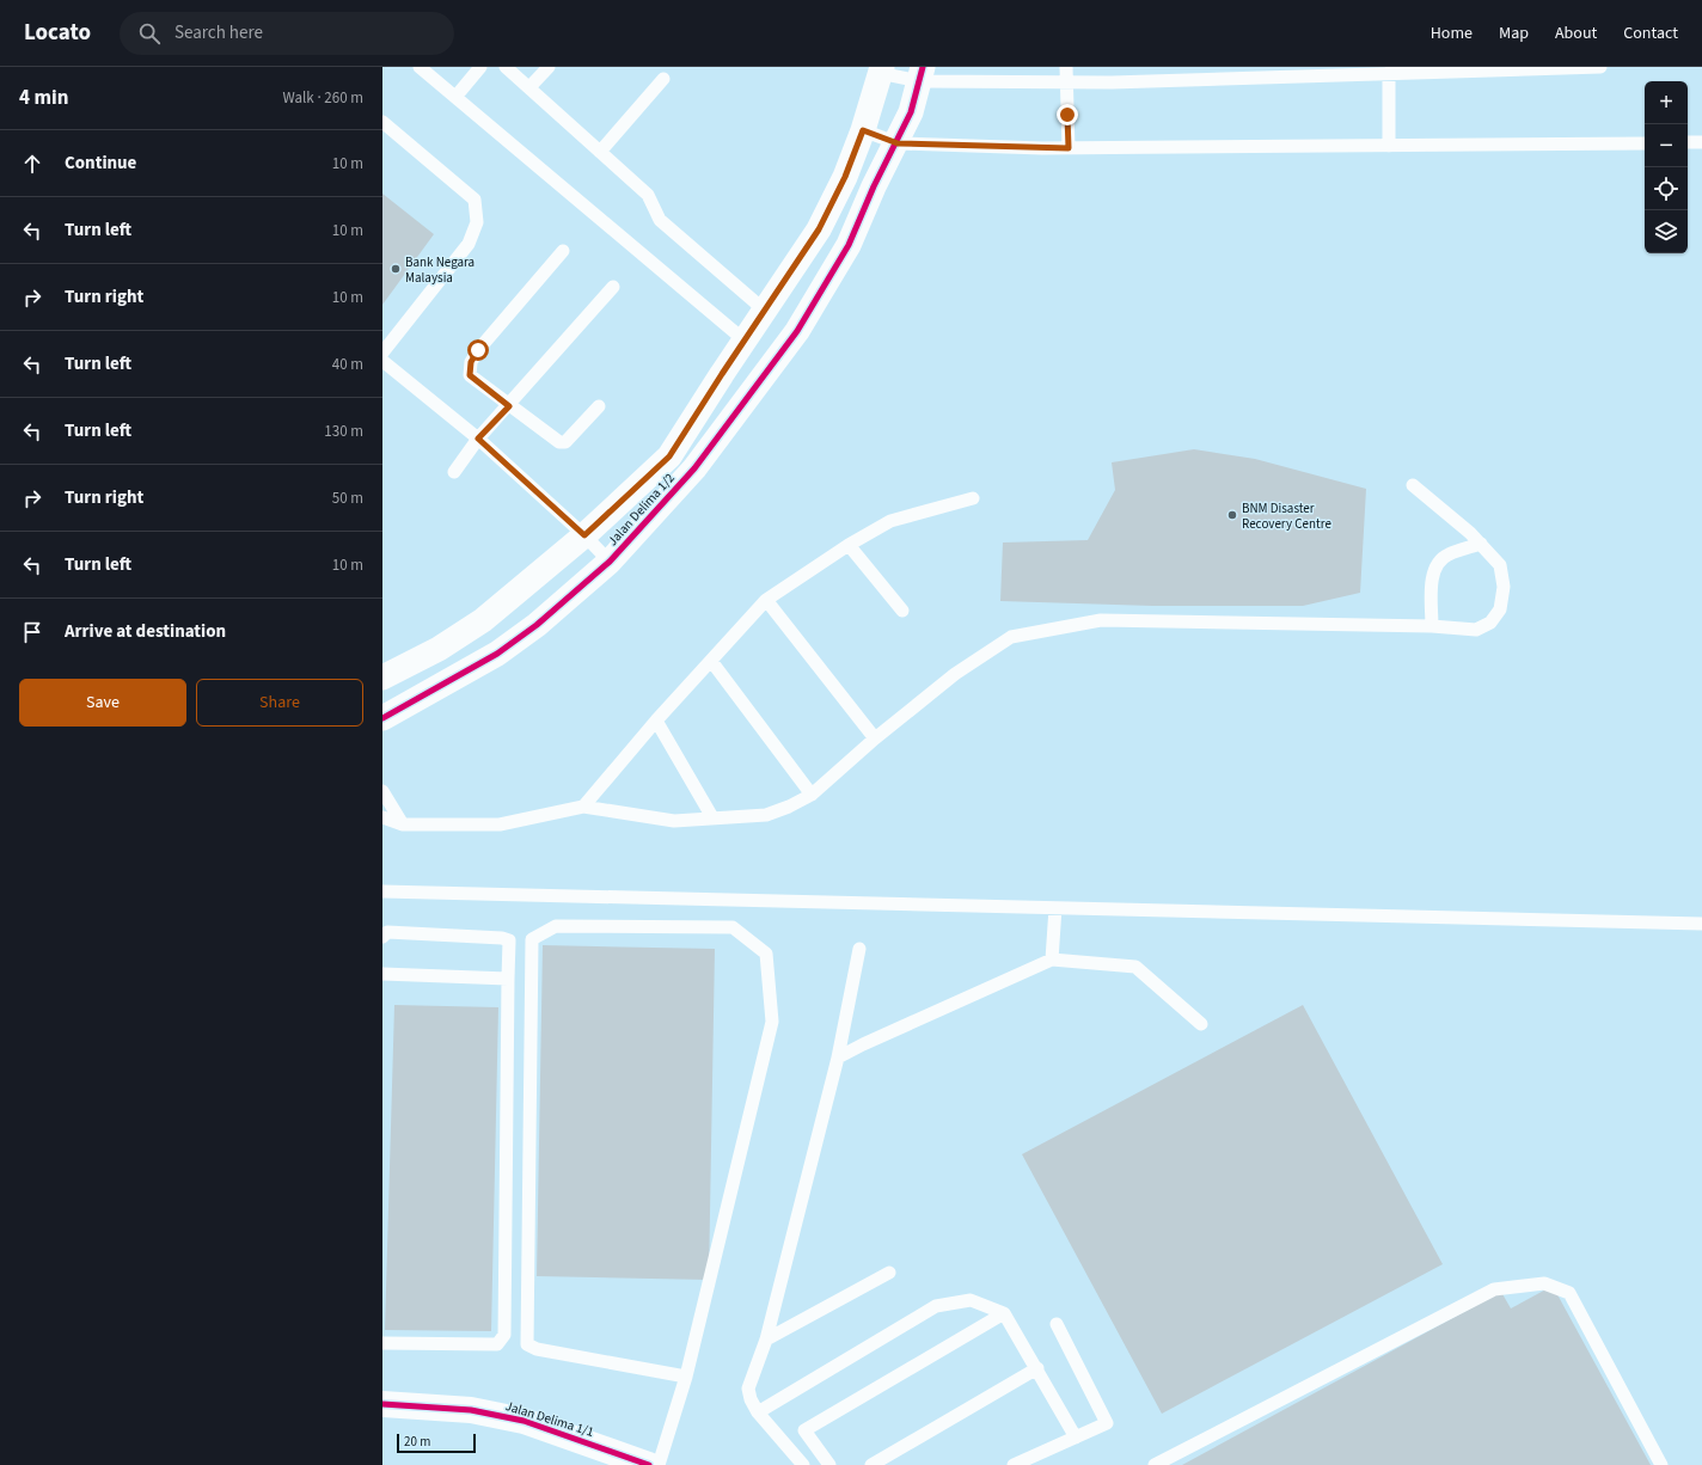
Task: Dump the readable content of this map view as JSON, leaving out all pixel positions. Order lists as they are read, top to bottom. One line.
{"streets":{"street":["Jalan Delima 1/2","Jalan Delima 1/1"]},"places":["Bank Negara Malaysia","BNM Disaster Recovery Centre"],"scale_bar":"20 m","page":{"header":"Locato","search":"Search here","nav":["Home","Map","About","Contact"],"heading":["4 min","Walk · 260 m"],"map_buttons":["+","−"],"list":[["Continue","10 m"],["Turn left","10 m"],["Turn right","10 m"],["Turn left","40 m"],["Turn left","130 m"],["Turn right","50 m"],["Turn left","10 m"],"Arrive at destination"],"buttons":["Save","Share"],"scale":"20 m"}}
